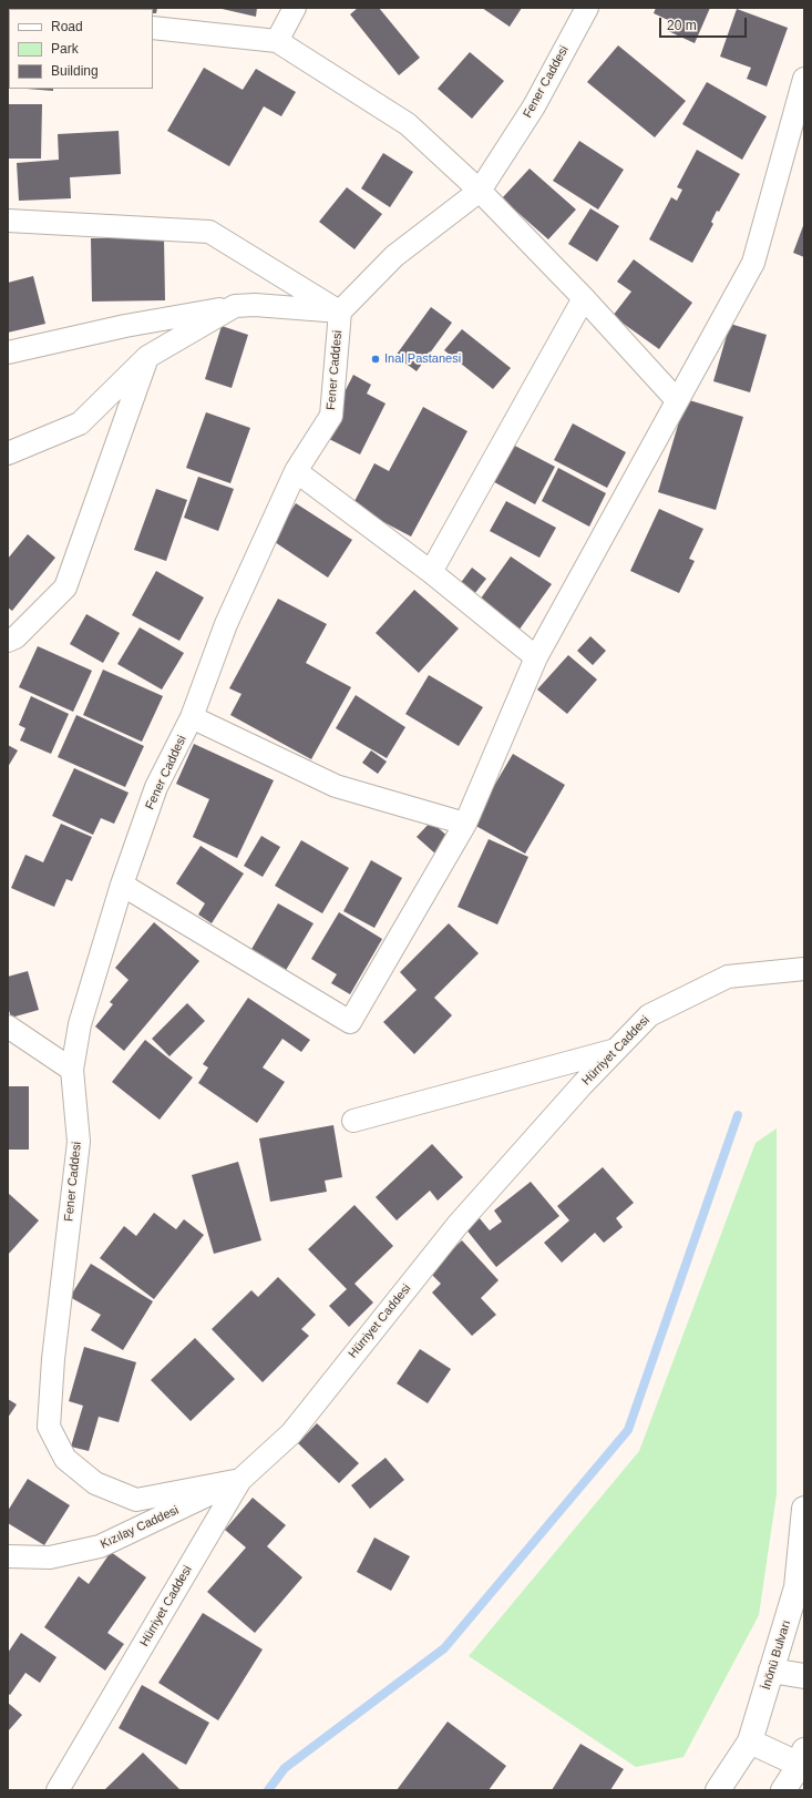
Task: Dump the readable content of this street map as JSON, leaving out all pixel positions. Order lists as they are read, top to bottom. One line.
{"streets":{"main road":["İnönü Bulvarı"],"street":["Fener Caddesi","Hürriyet Caddesi","Kızılay Caddesi"]},"crossings":[["Fener Caddesi","Hürriyet Caddesi"],["Fener Caddesi","Kızılay Caddesi"],["Hürriyet Caddesi","Kızılay Caddesi"]],"places":["Inal Pastanesi"],"legend":["Road","Park","Building"],"scale_bar":"20 m"}
